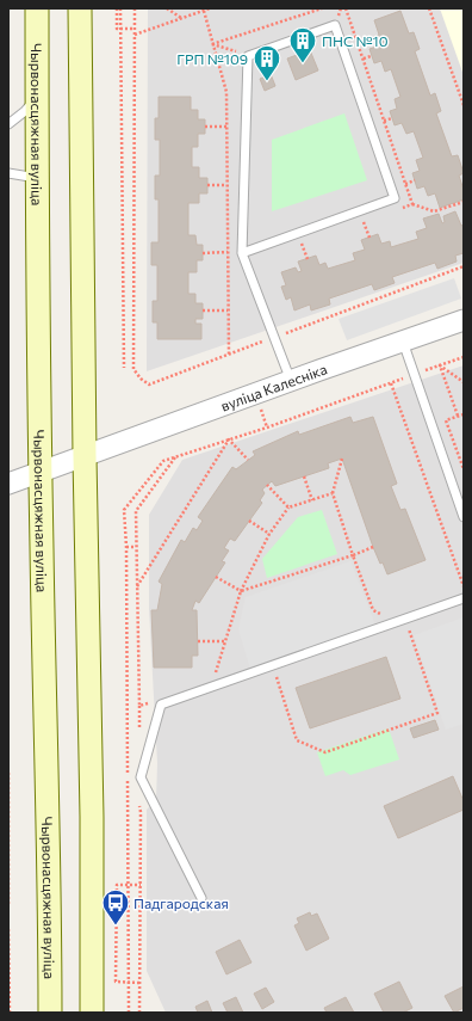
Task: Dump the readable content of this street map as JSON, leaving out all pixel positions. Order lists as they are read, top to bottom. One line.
{"streets":{"main road":["Чырвонасцяжная вуліца"],"street":["вуліца Калесніка"]},"crossings":[["Чырвонасцяжная вуліца","вуліца Калесніка"]],"places":{"building":["ПНС №10","ГРП №109"],"bus stop":["Падгародская"]}}
